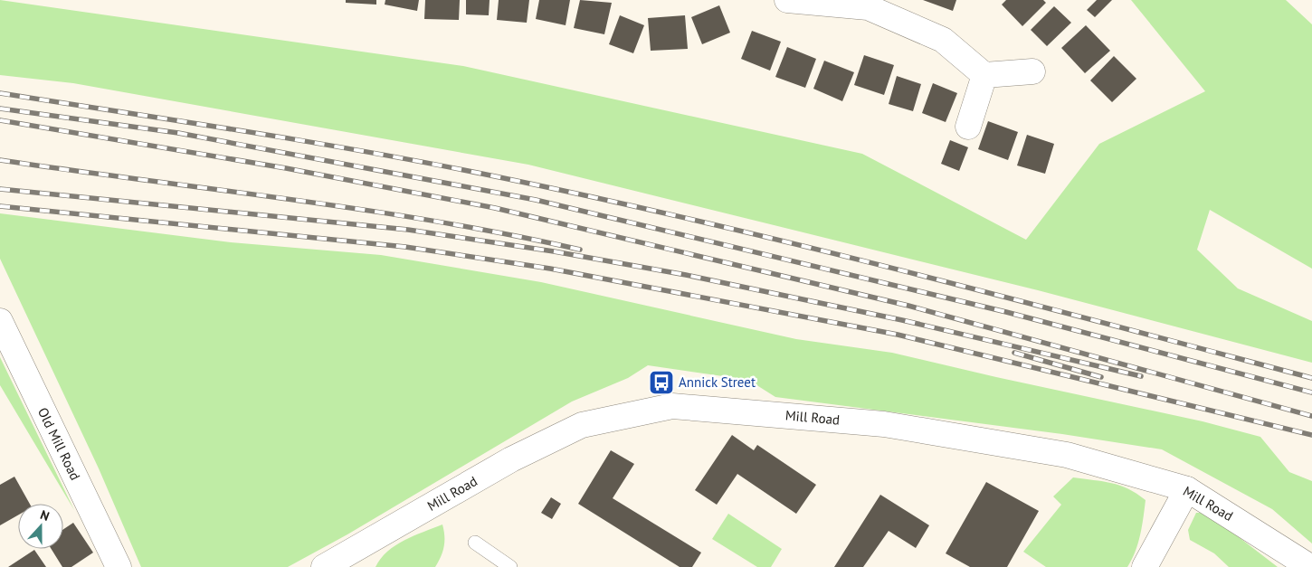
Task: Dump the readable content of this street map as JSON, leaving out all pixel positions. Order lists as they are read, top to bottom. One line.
{"streets":{"street":["Mill Road","Old Mill Road"]},"places":{"bus stop":["Annick Street"]},"north":"top"}
